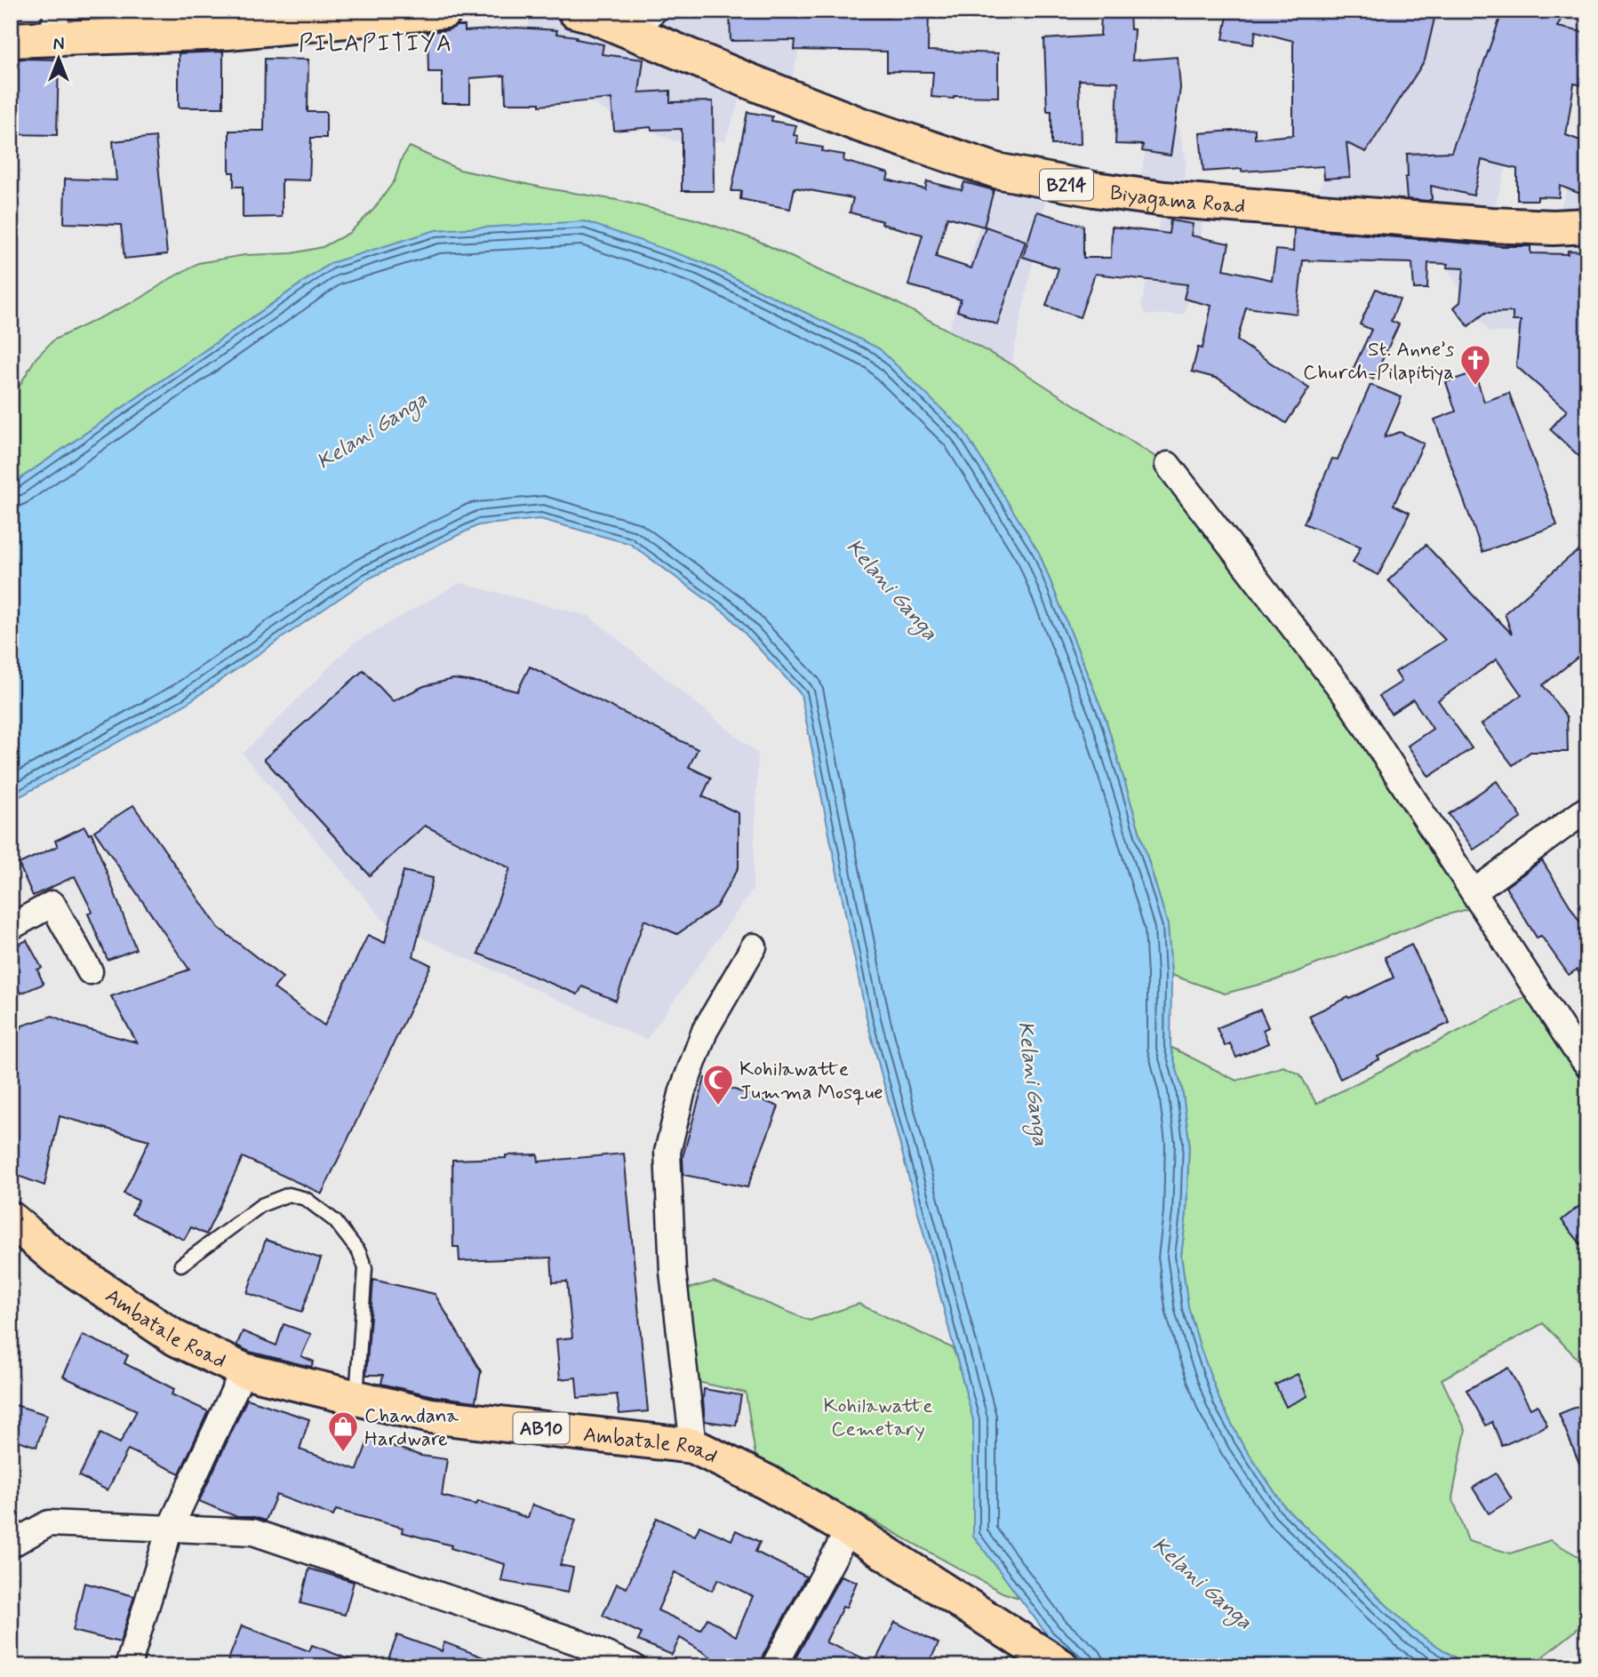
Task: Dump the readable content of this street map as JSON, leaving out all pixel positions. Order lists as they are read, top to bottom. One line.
{"streets":{"main road":["B214","Biyagama Road","Ambatale Road","AB10"]},"districts":["PILAPITIYA"],"water":["Kelani Ganga"],"parks":["Kohilawatte Cemetary"],"places":{"church":["St. Anne’s Church-Pilapitiya"],"mosque":["Kohilawatte Jumma Mosque"],"shop":["Chandana Hardware"]},"north":"top"}
